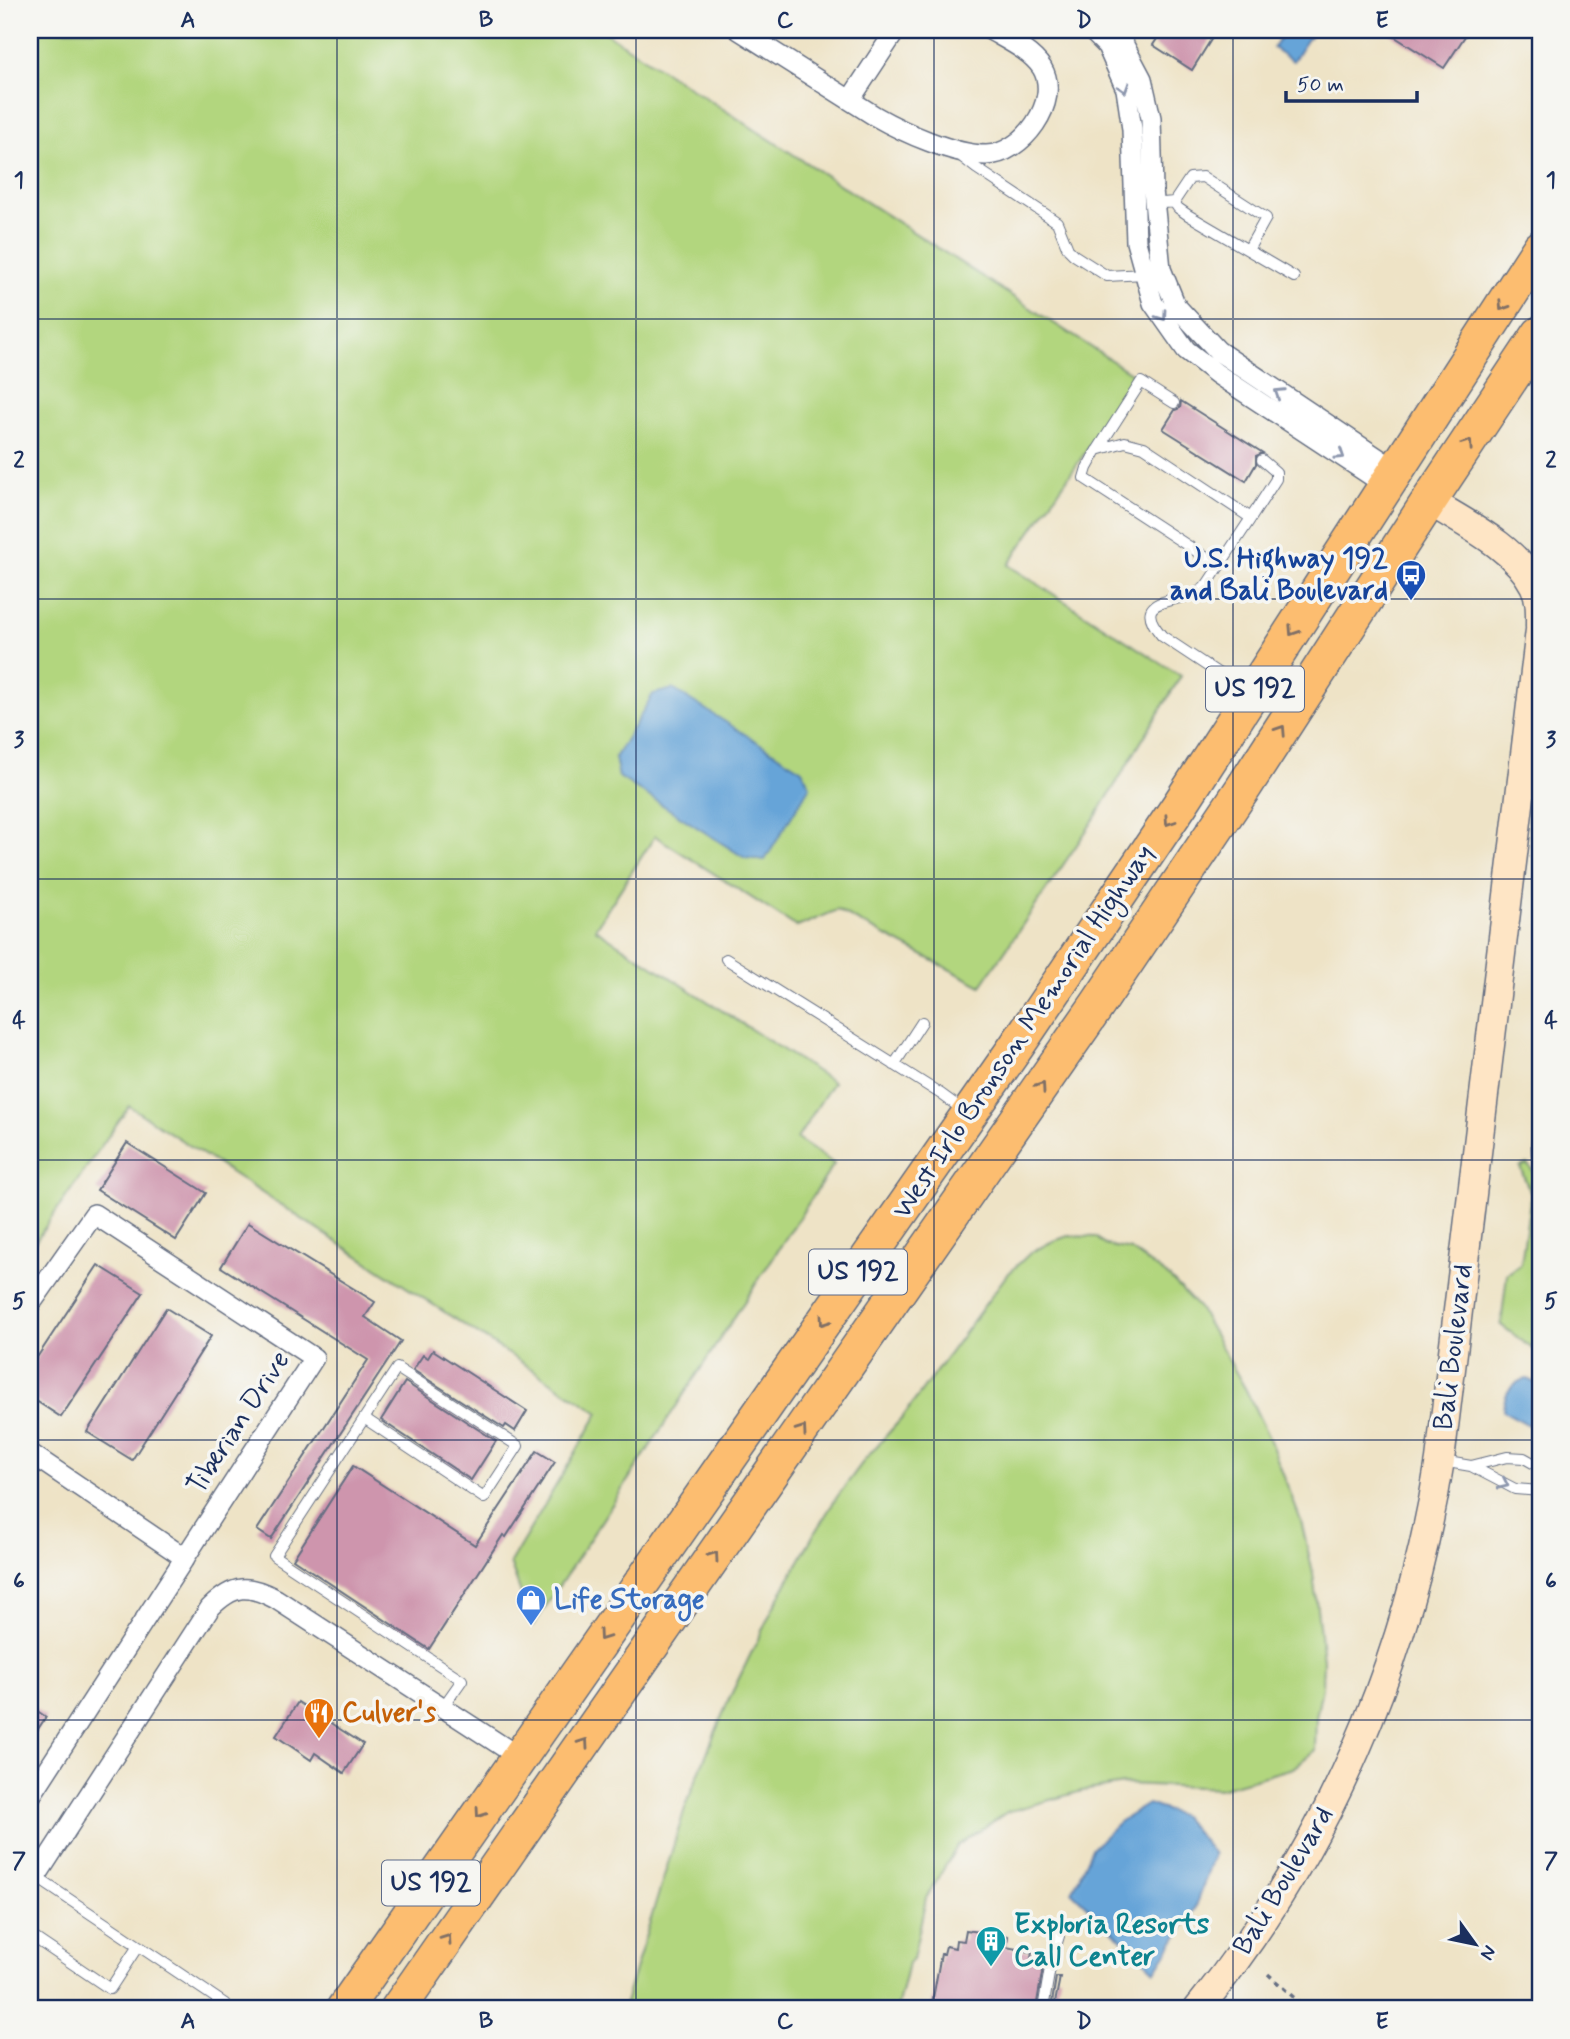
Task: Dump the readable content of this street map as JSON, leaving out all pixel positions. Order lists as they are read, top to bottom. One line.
{"streets":{"highway":["US 192","West Irlo Bronson Memorial Highway"],"street":["Bali Boulevard","Tiberian Drive"]},"crossings":[["West Irlo Bronson Memorial Highway","Bali Boulevard"]],"places":{"bus stop":["U.S. Highway 192 and Bali Boulevard"],"shop":["Life Storage"],"restaurant":["Culver's"],"building":["Exploria Resorts Call Center"]},"scale_bar":"50 m","north":"bottom right","grid":{"columns":["A","B","C","D","E"],"rows":["1","2","3","4","5","6","7"]}}
